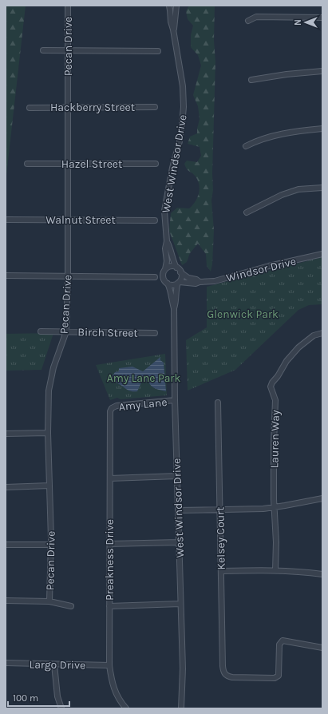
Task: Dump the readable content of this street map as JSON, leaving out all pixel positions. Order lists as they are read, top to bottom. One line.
{"streets":{"street":["Pecan Drive","Hackberry Street","Hazel Street","West Windsor Drive","Walnut Street","Windsor Drive","Birch Street","Amy Lane","Lauren Way","Kelsey Court","Preakness Drive","Largo Drive"]},"crossings":[["Pecan Drive","Hackberry Street"],["Pecan Drive","Hazel Street"],["Pecan Drive","Walnut Street"],["Pecan Drive","Birch Street"],["West Windsor Drive","Windsor Drive"],["West Windsor Drive","Amy Lane"],["Amy Lane","Preakness Drive"],["Preakness Drive","Largo Drive"]],"parks":["Glenwick Park","Amy Lane Park"],"scale_bar":"100 m","north":"left"}
